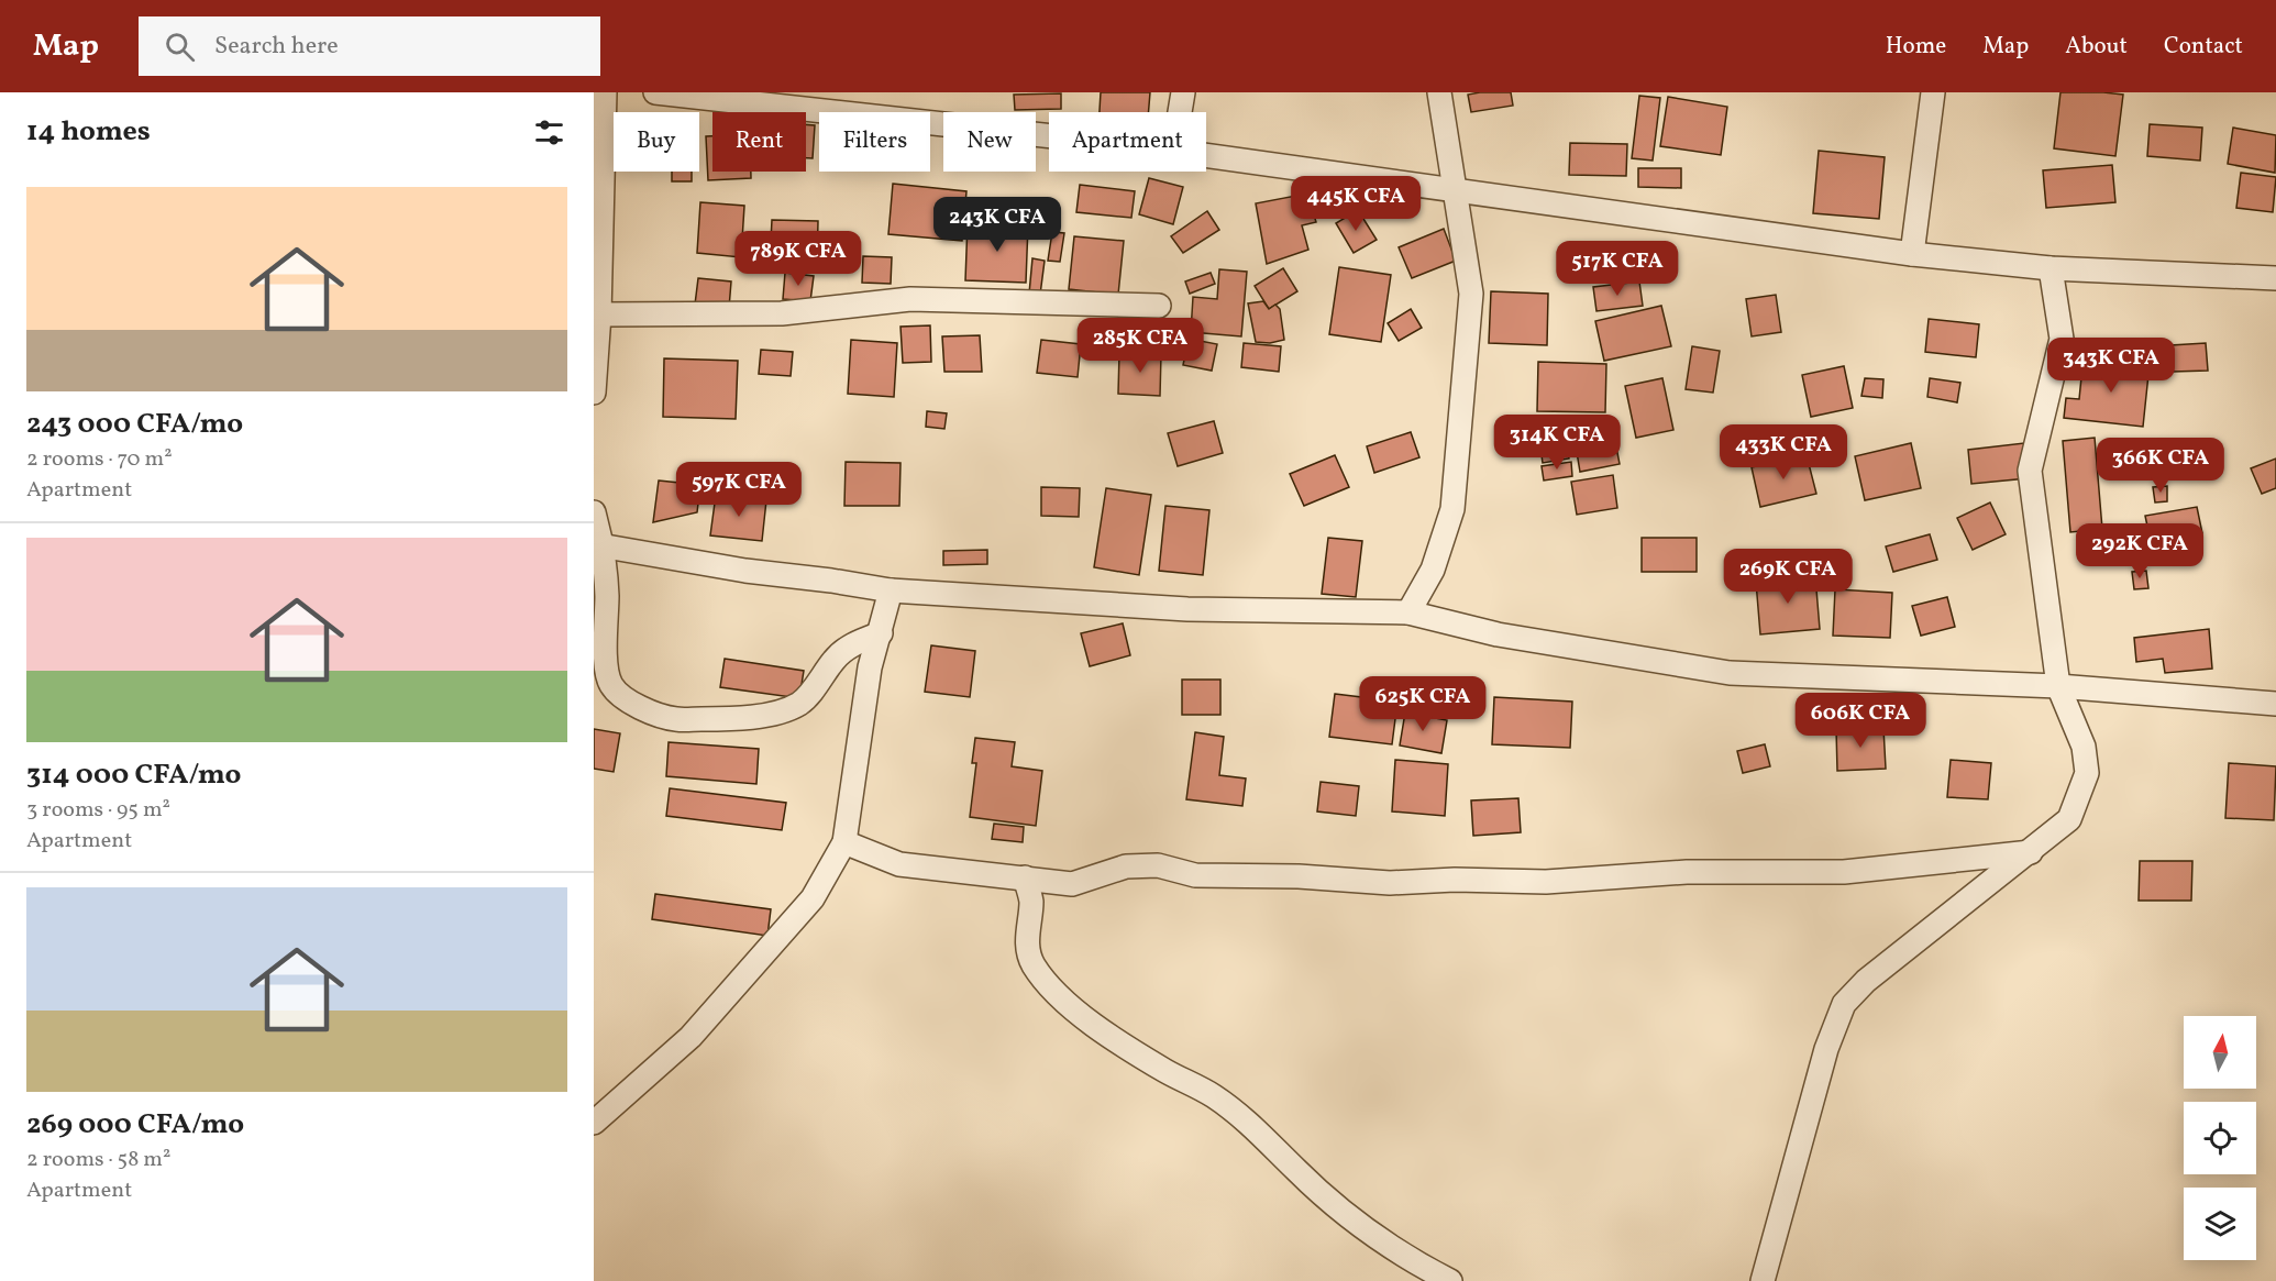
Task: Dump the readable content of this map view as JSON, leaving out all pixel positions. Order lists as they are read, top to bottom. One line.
{"north":"top","page":{"header":"Map","search":"Search here","nav":["Home","Map","About","Contact"],"heading":"14 homes","chip":["Buy","Rent","Filters","New","Apartment"],"list":[{"name":"243 000 CFA/mo","note":"2 rooms · 70 m² · Apartment"},{"name":"314 000 CFA/mo","note":"3 rooms · 95 m² · Apartment"},{"name":"269 000 CFA/mo","note":"2 rooms · 58 m² · Apartment"}],"price":["445K CFA","243K CFA","789K CFA","517K CFA","285K CFA","343K CFA","314K CFA","433K CFA","366K CFA","597K CFA","292K CFA","269K CFA","625K CFA","606K CFA"]}}
